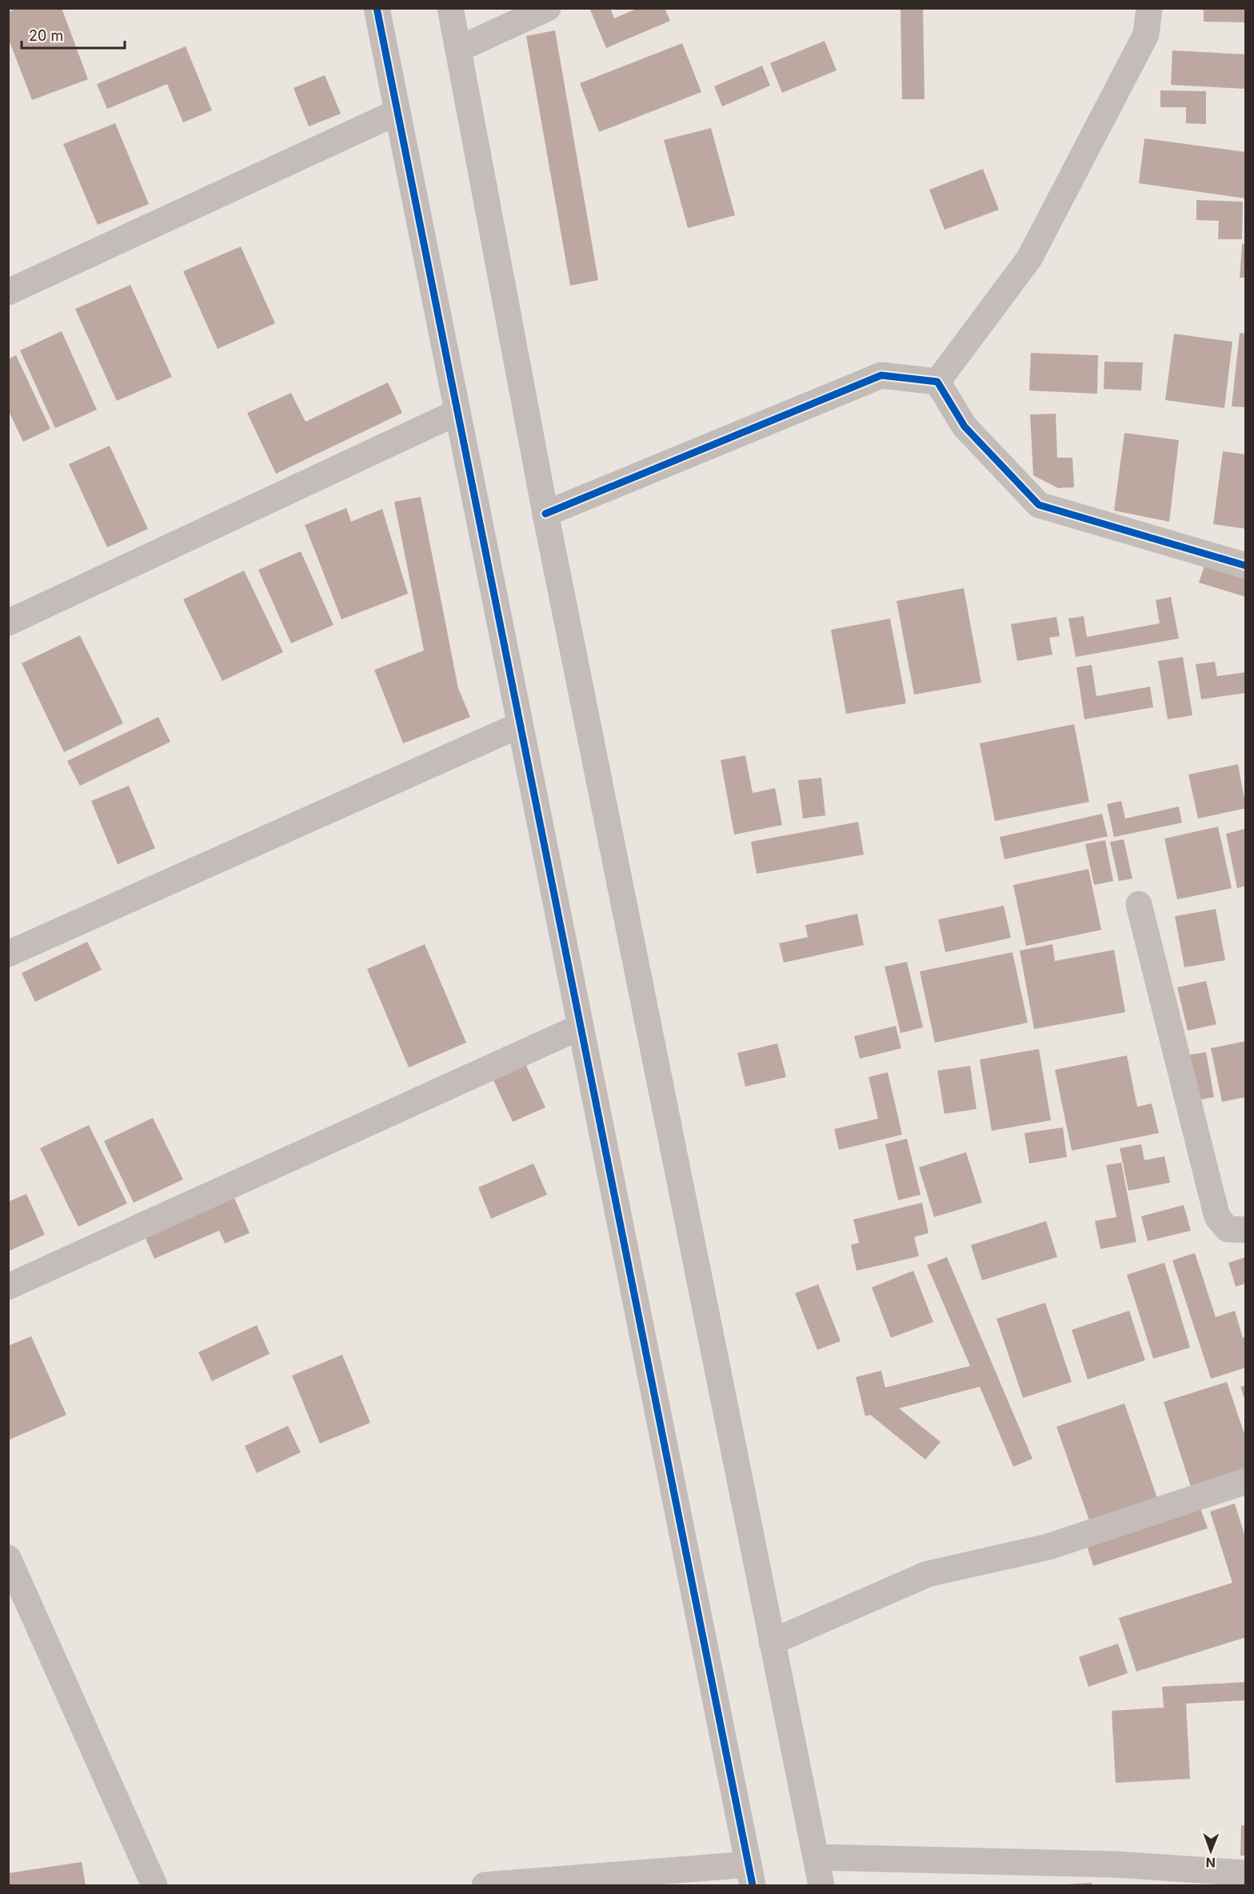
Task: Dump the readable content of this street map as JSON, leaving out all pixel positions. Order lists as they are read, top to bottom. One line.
{"scale_bar":"20 m","north":"bottom"}
